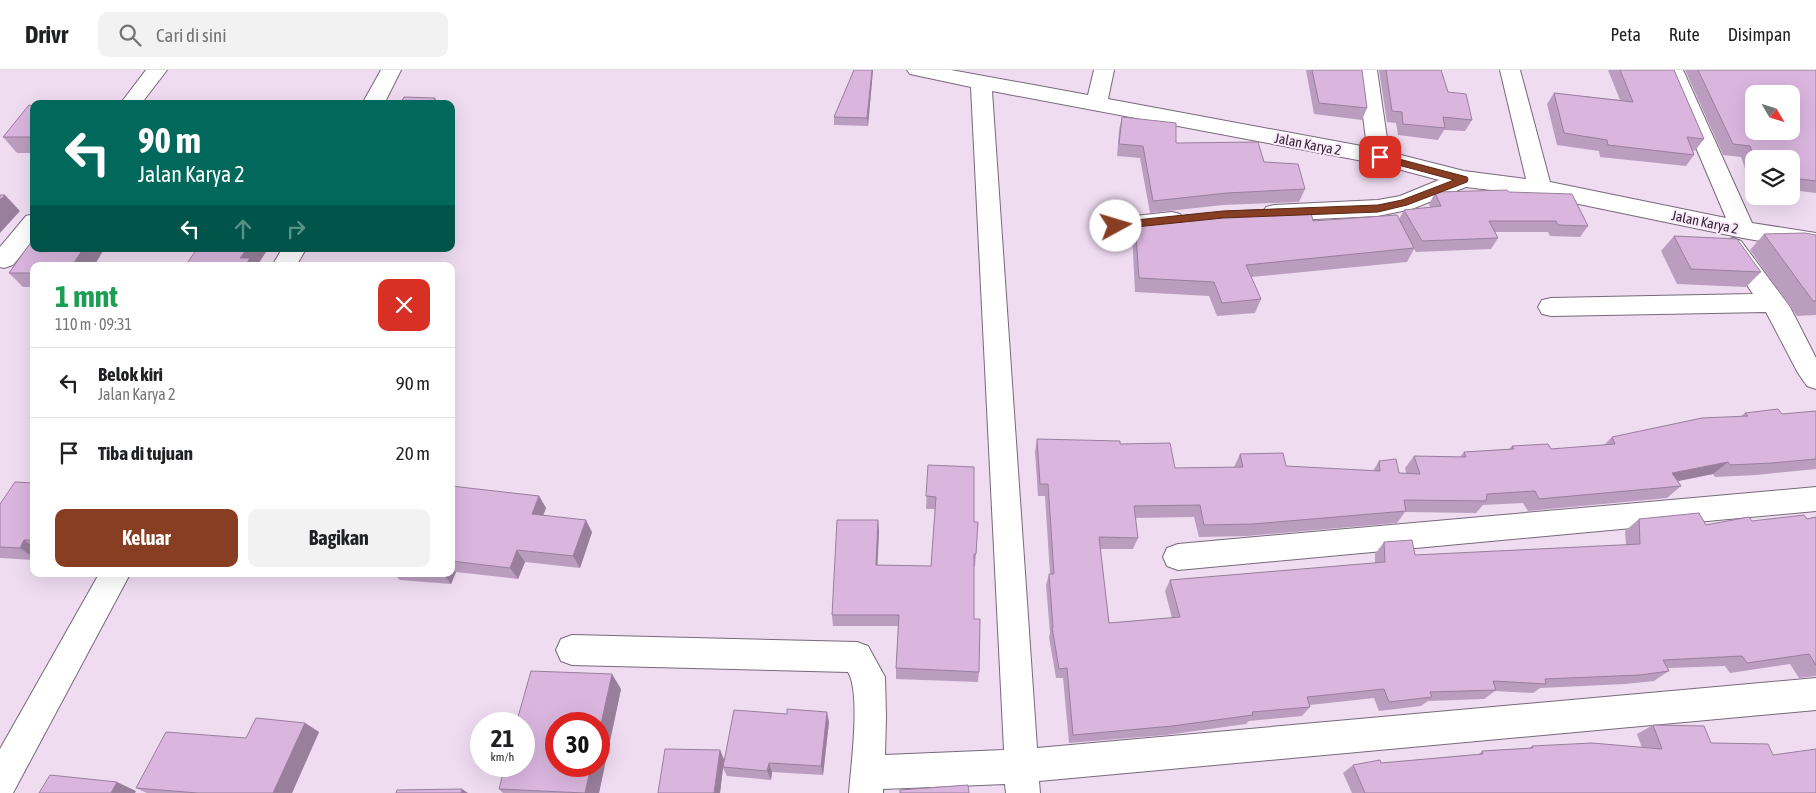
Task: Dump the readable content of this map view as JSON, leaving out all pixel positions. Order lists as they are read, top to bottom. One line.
{"streets":{"street":["Jalan Karya 2"]},"north":"bottom right","page":{"header":"Drivr","search":"Cari di sini","nav":["Peta","Rute","Disimpan"],"turn":["90 m","Jalan Karya 2"],"heading":["1 mnt","110 m · 09:31"],"list":[{"name":"Belok kiri","note":"Jalan Karya 2","value":"90 m"},{"name":"Tiba di tujuan","value":"20 m"}],"buttons":["Keluar","Bagikan"],"speed":"21 km/h","limit":"30"}}
